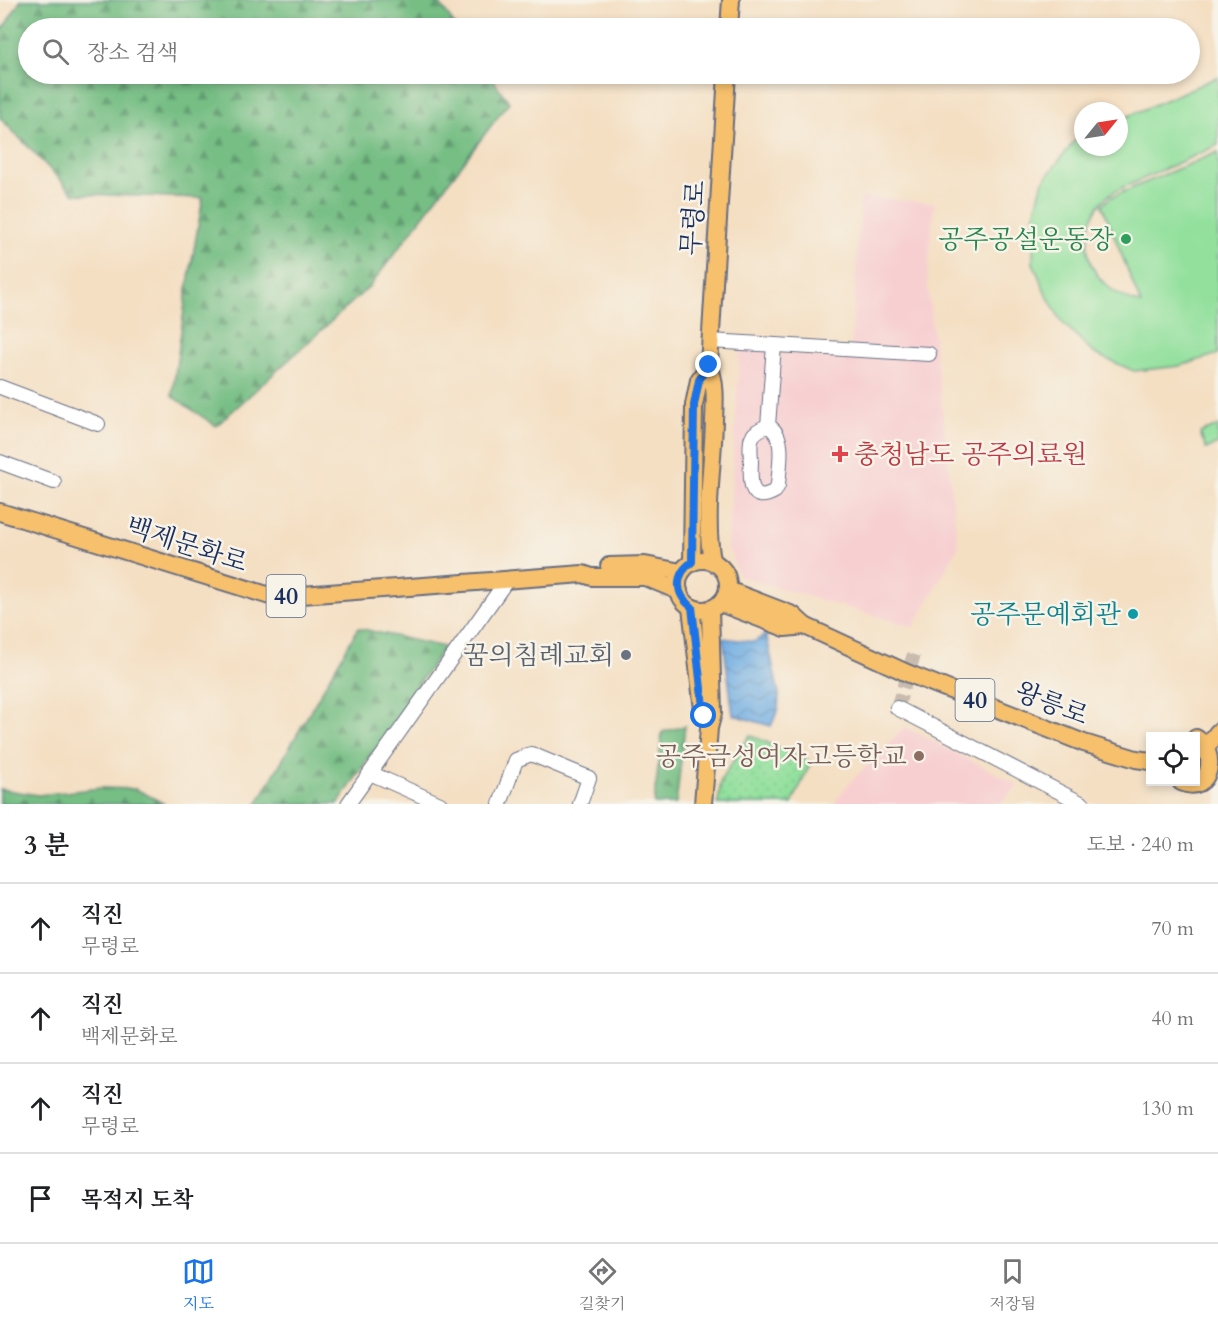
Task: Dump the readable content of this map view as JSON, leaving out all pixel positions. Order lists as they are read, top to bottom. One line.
{"streets":{"main road":["무령로","백제문화로","40","왕릉로"]},"crossings":[["무령로","백제문화로"],["무령로","40"],["무령로","왕릉로"],["백제문화로","40"],["백제문화로","왕릉로"],["40","왕릉로"]],"places":{"other":["공주공설운동장","공주문예회관","꿈의침례교회","공주금성여자고등학교"],"health":["충청남도 공주의료원"]},"north":"top right","page":{"search":"장소 검색","heading":["3 분","도보 · 240 m"],"list":[["직진","무령로","70 m"],["직진","백제문화로","40 m"],["직진","무령로","130 m"],"목적지 도착"],"nav":["지도","길찾기","저장됨"]}}
